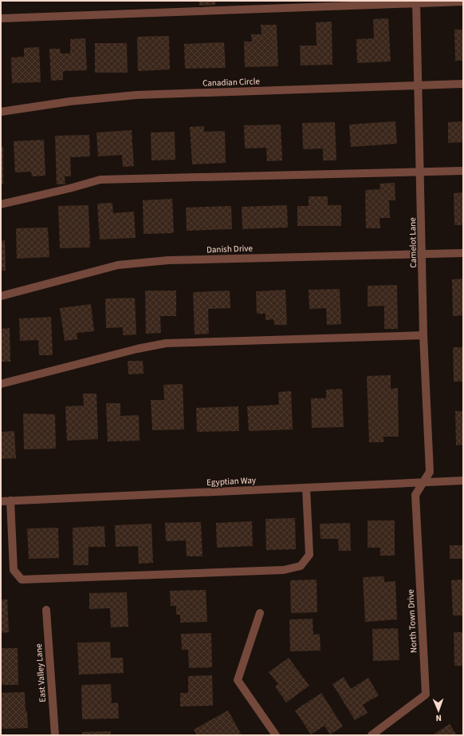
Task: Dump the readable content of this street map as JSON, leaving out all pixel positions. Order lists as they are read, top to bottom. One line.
{"streets":{"street":["Canadian Circle","Camelot Lane","Danish Drive","Egyptian Way","North Town Drive","East Valley Lane"]},"crossings":[["Canadian Circle","Camelot Lane"],["Camelot Lane","Danish Drive"],["Camelot Lane","Egyptian Way"],["Camelot Lane","North Town Drive"],["Egyptian Way","North Town Drive"]],"north":"bottom"}
